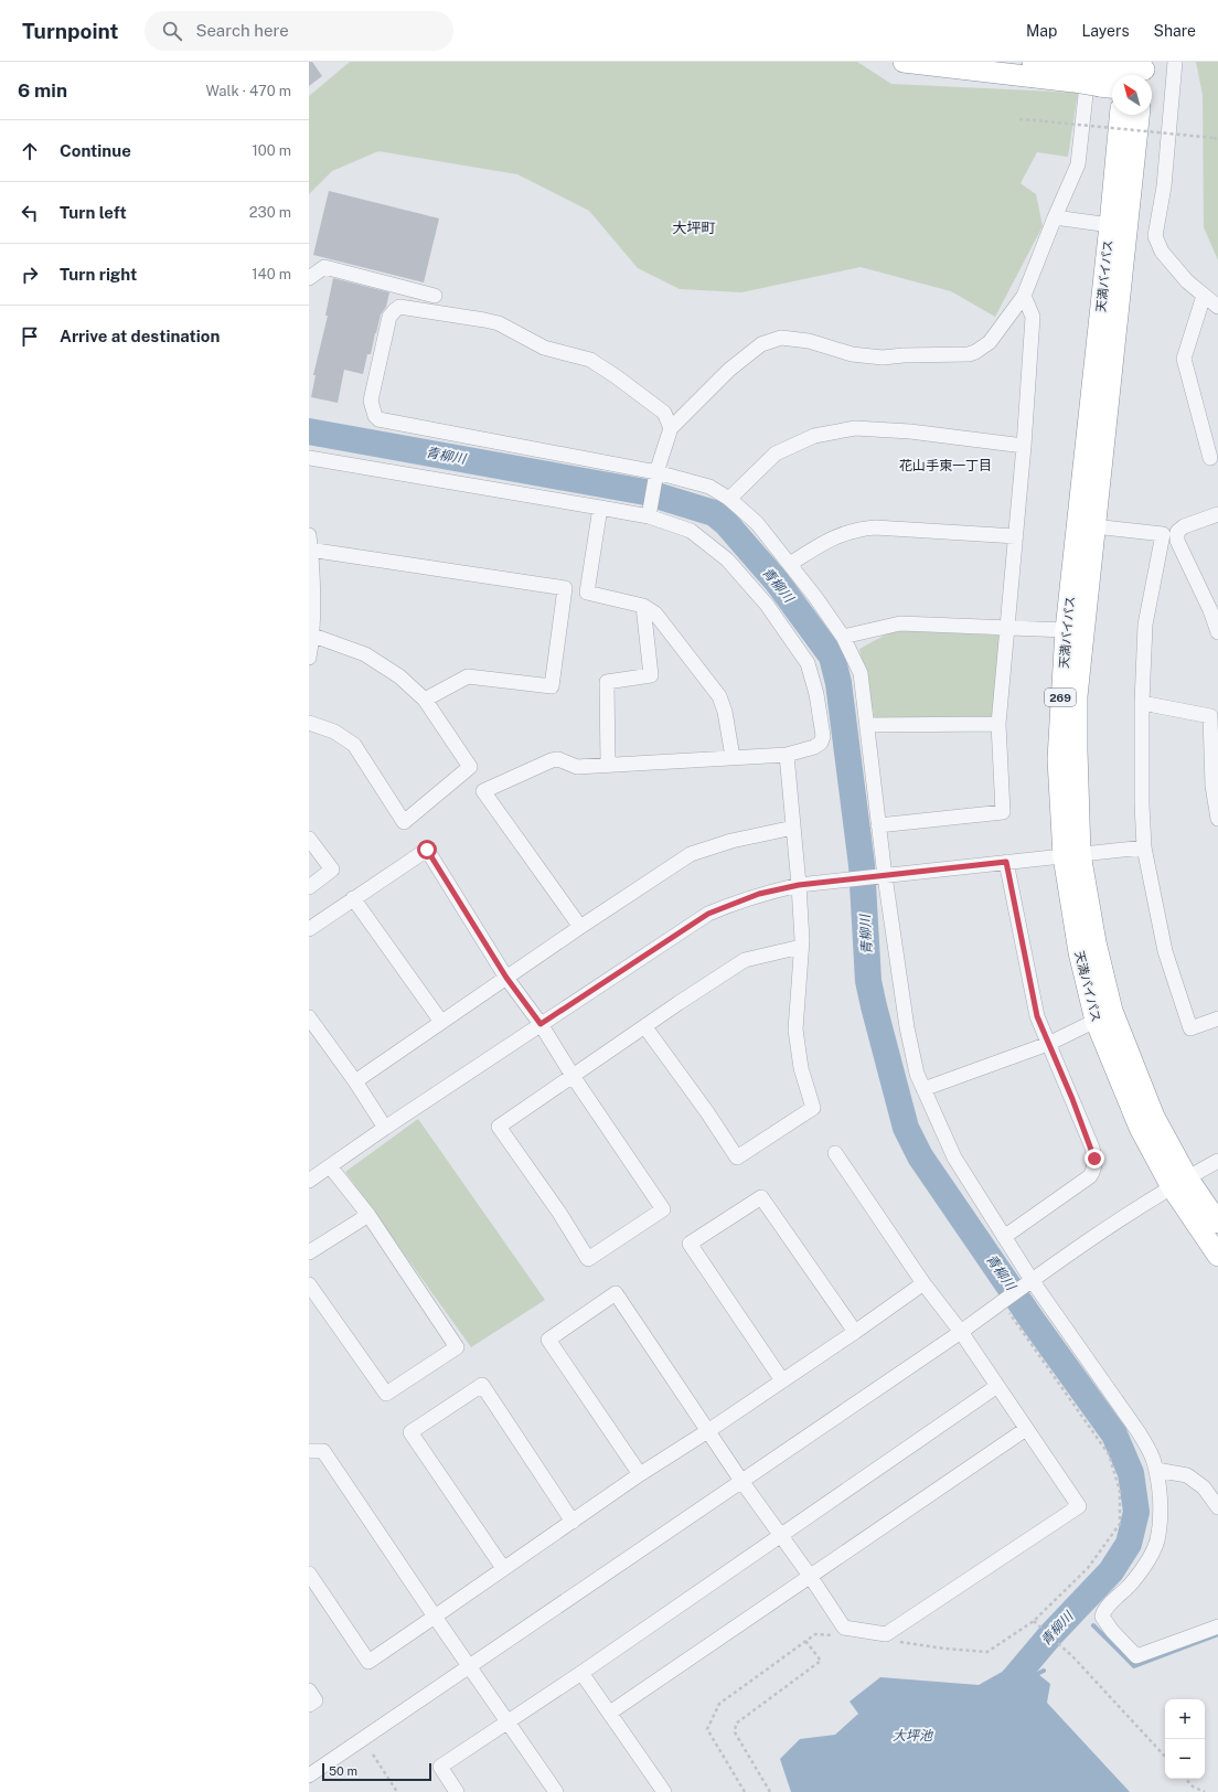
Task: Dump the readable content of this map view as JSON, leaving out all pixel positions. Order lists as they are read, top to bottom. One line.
{"streets":{"highway":["天満バイパス","269"]},"districts":["大坪町","花山手東一丁目"],"water":["青柳川","大坪池"],"scale_bar":"50 m","north":"top left","page":{"header":"Turnpoint","search":"Search here","nav":["Map","Layers","Share"],"heading":["6 min","Walk · 470 m"],"list":[["Continue","100 m"],["Turn left","230 m"],["Turn right","140 m"],"Arrive at destination"],"map_buttons":["+","−"],"scale":"50 m"}}
